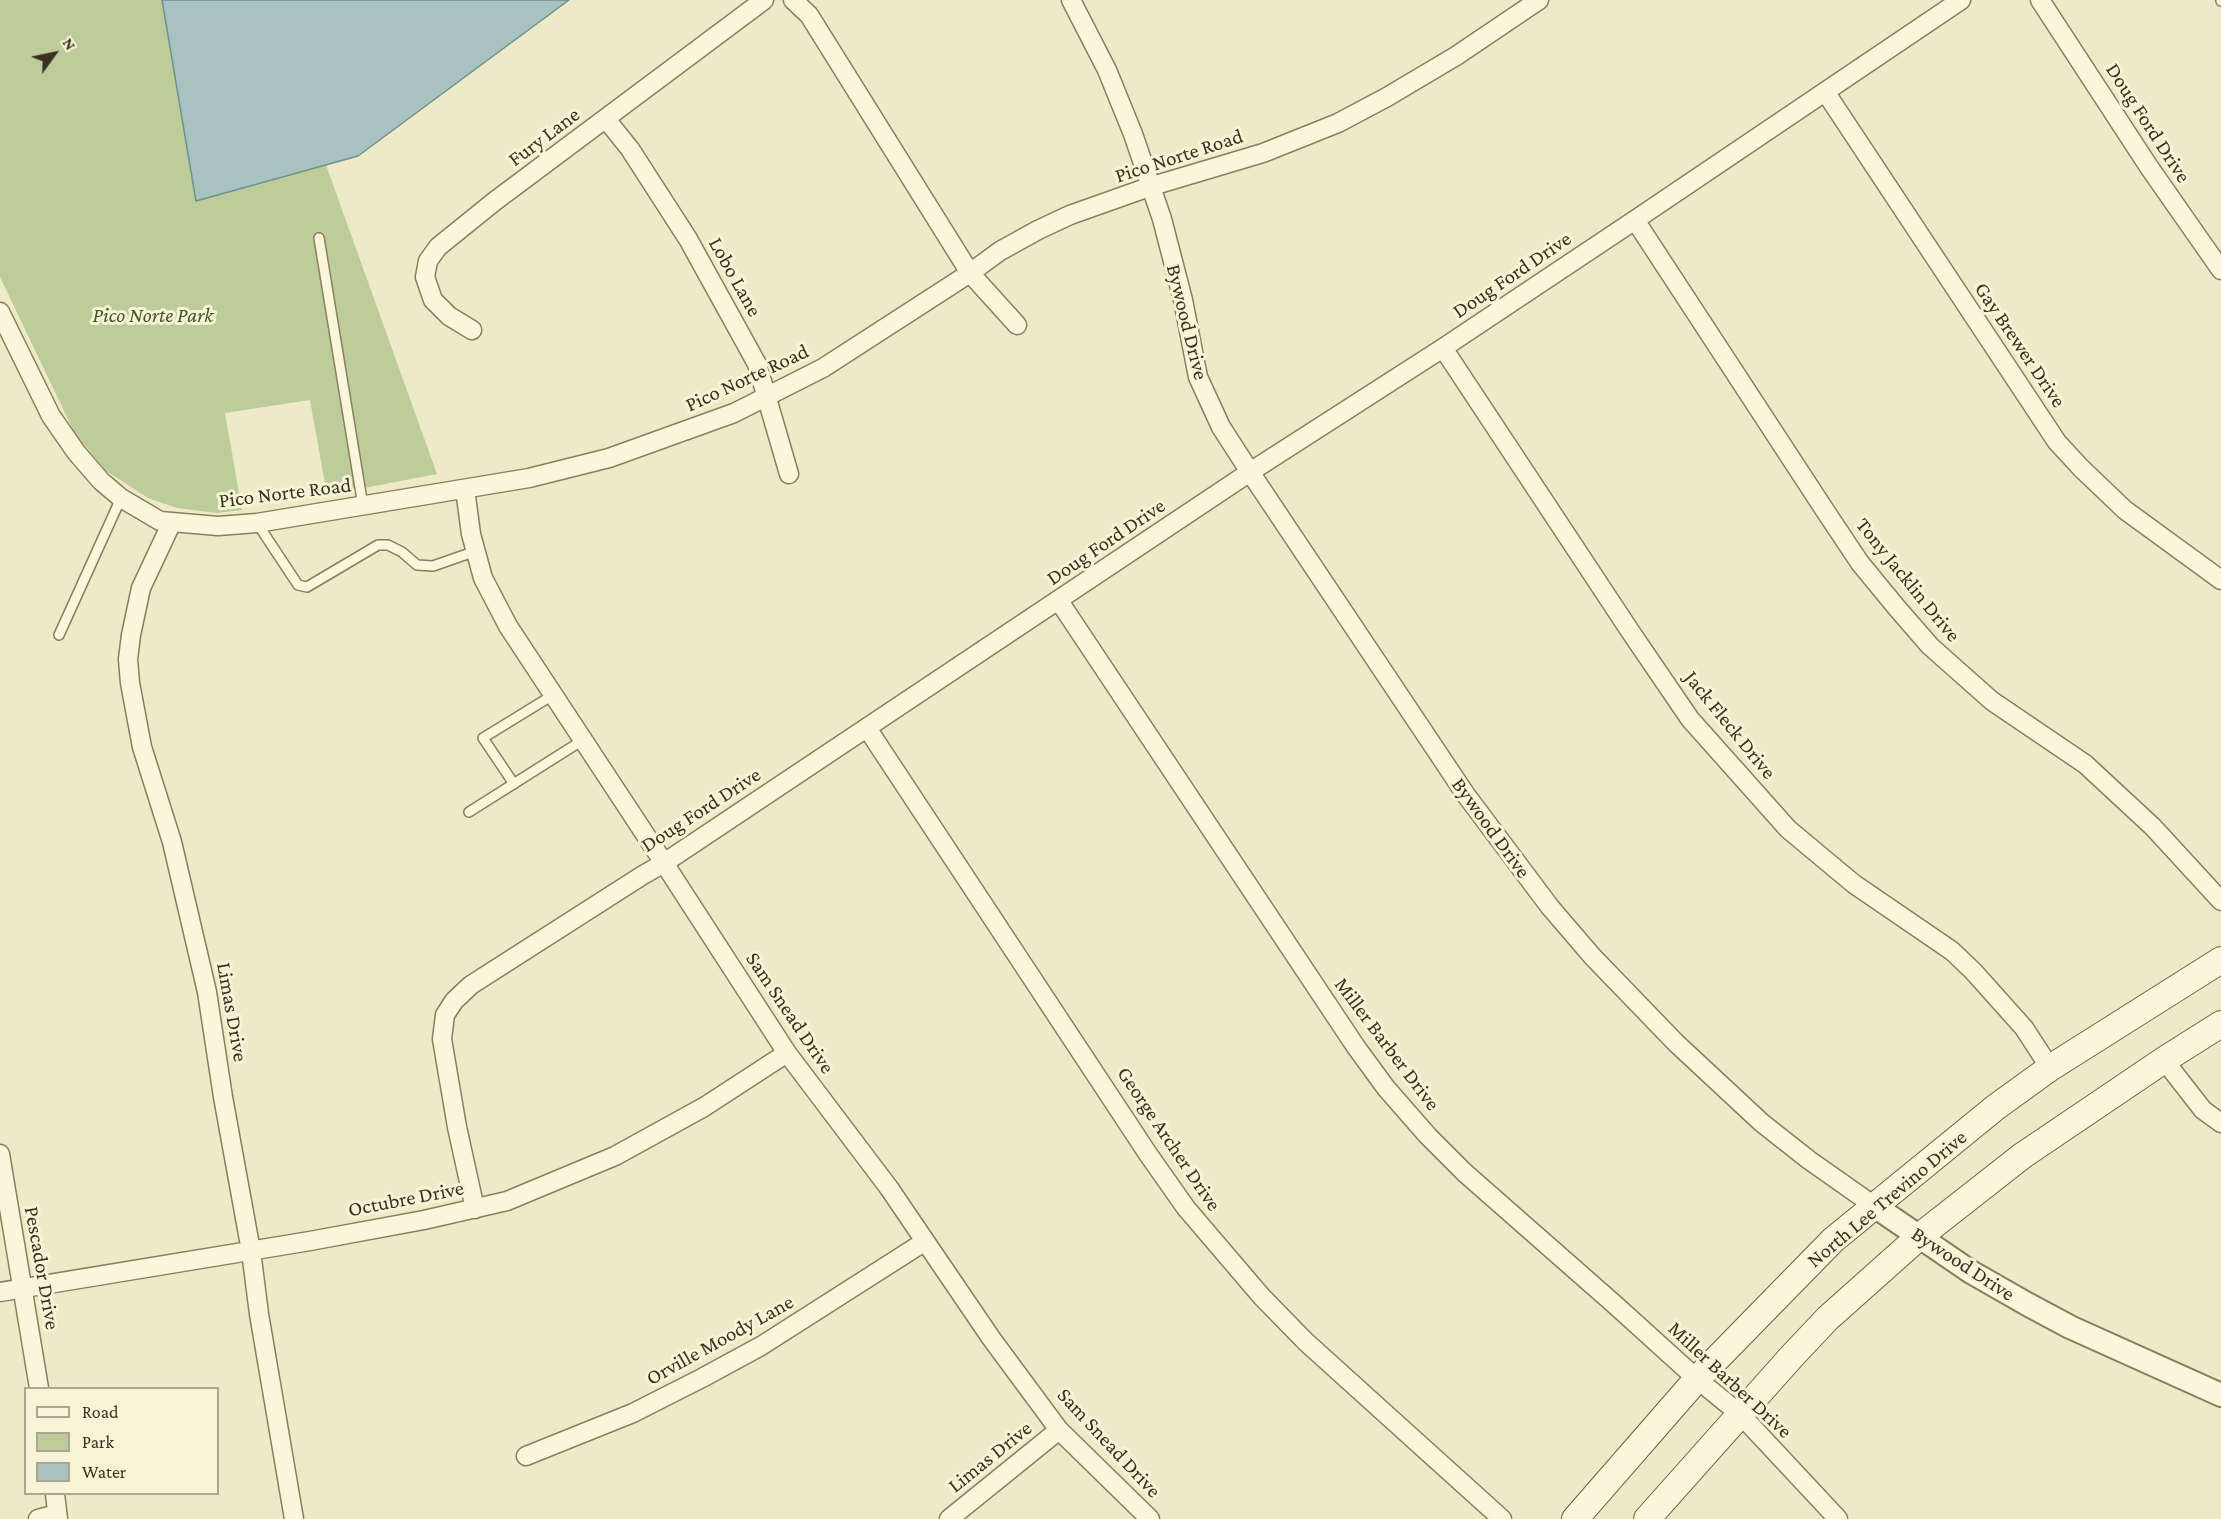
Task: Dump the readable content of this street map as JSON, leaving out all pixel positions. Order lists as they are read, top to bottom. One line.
{"streets":{"main road":["North Lee Trevino Drive"],"street":["Doug Ford Drive","Fury Lane","Pico Norte Road","Lobo Lane","Bywood Drive","Gay Brewer Drive","Tony Jacklin Drive","Jack Fleck Drive","Limas Drive","Sam Snead Drive","Miller Barber Drive","George Archer Drive","Octubre Drive","Pescador Drive","Orville Moody Lane"]},"crossings":[["Doug Ford Drive","Bywood Drive"],["Doug Ford Drive","Gay Brewer Drive"],["Doug Ford Drive","Tony Jacklin Drive"],["Doug Ford Drive","Jack Fleck Drive"],["Doug Ford Drive","Sam Snead Drive"],["Doug Ford Drive","Miller Barber Drive"],["Doug Ford Drive","George Archer Drive"],["Doug Ford Drive","Octubre Drive"],["Fury Lane","Lobo Lane"],["Pico Norte Road","Lobo Lane"],["Pico Norte Road","Bywood Drive"],["Pico Norte Road","Limas Drive"],["Pico Norte Road","Sam Snead Drive"],["Bywood Drive","North Lee Trevino Drive"],["Jack Fleck Drive","North Lee Trevino Drive"],["Limas Drive","Sam Snead Drive"],["Limas Drive","Octubre Drive"],["Sam Snead Drive","Octubre Drive"],["Sam Snead Drive","Orville Moody Lane"],["Miller Barber Drive","North Lee Trevino Drive"],["Octubre Drive","Pescador Drive"]],"parks":["Pico Norte Park"],"legend":["Road","Park","Water"],"north":"top right"}
